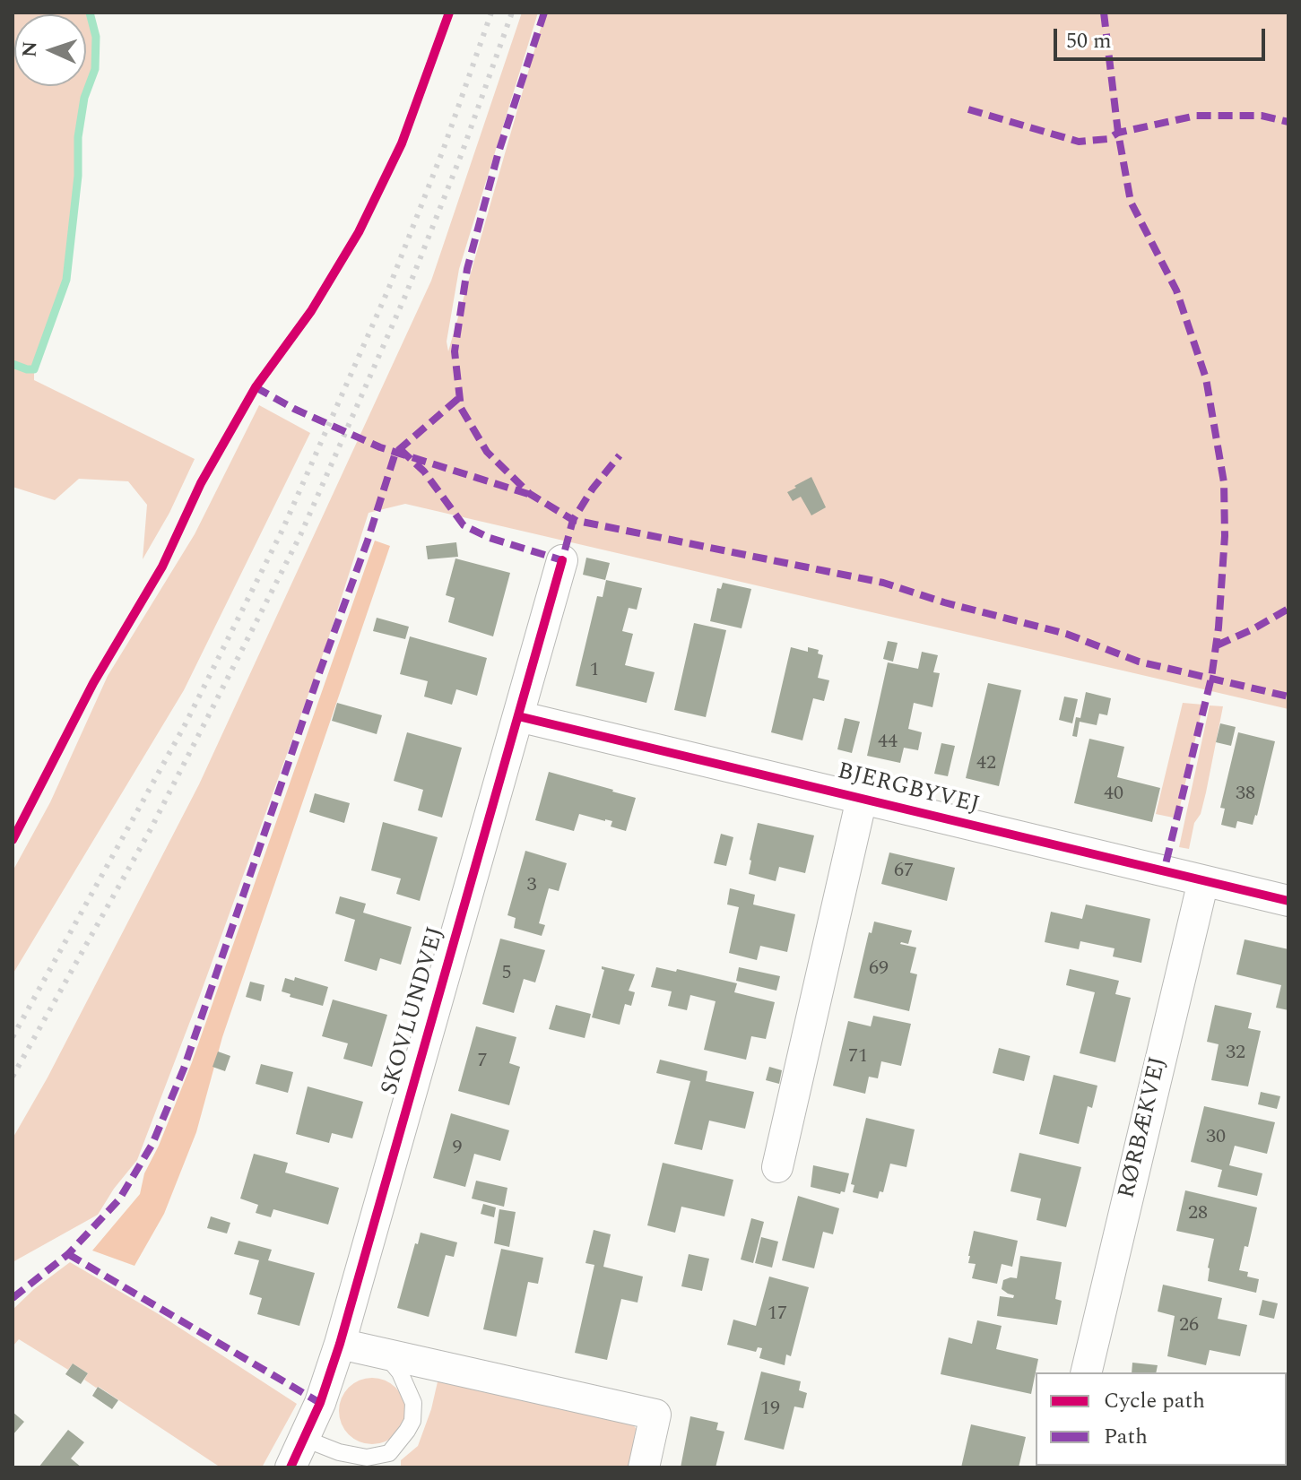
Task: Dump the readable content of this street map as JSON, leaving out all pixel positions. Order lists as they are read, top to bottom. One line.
{"streets":{"street":["BJERGBYVEJ","SKOVLUNDVEJ","RØRBÆKVEJ"]},"crossings":[["BJERGBYVEJ","SKOVLUNDVEJ"],["BJERGBYVEJ","RØRBÆKVEJ"]],"house_numbers":["1","44","42","40","38","67","3","69","5","32","71","7","30","9","28","17","26","19"],"legend":["Cycle path","Path"],"scale_bar":"50 m","north":"left"}
